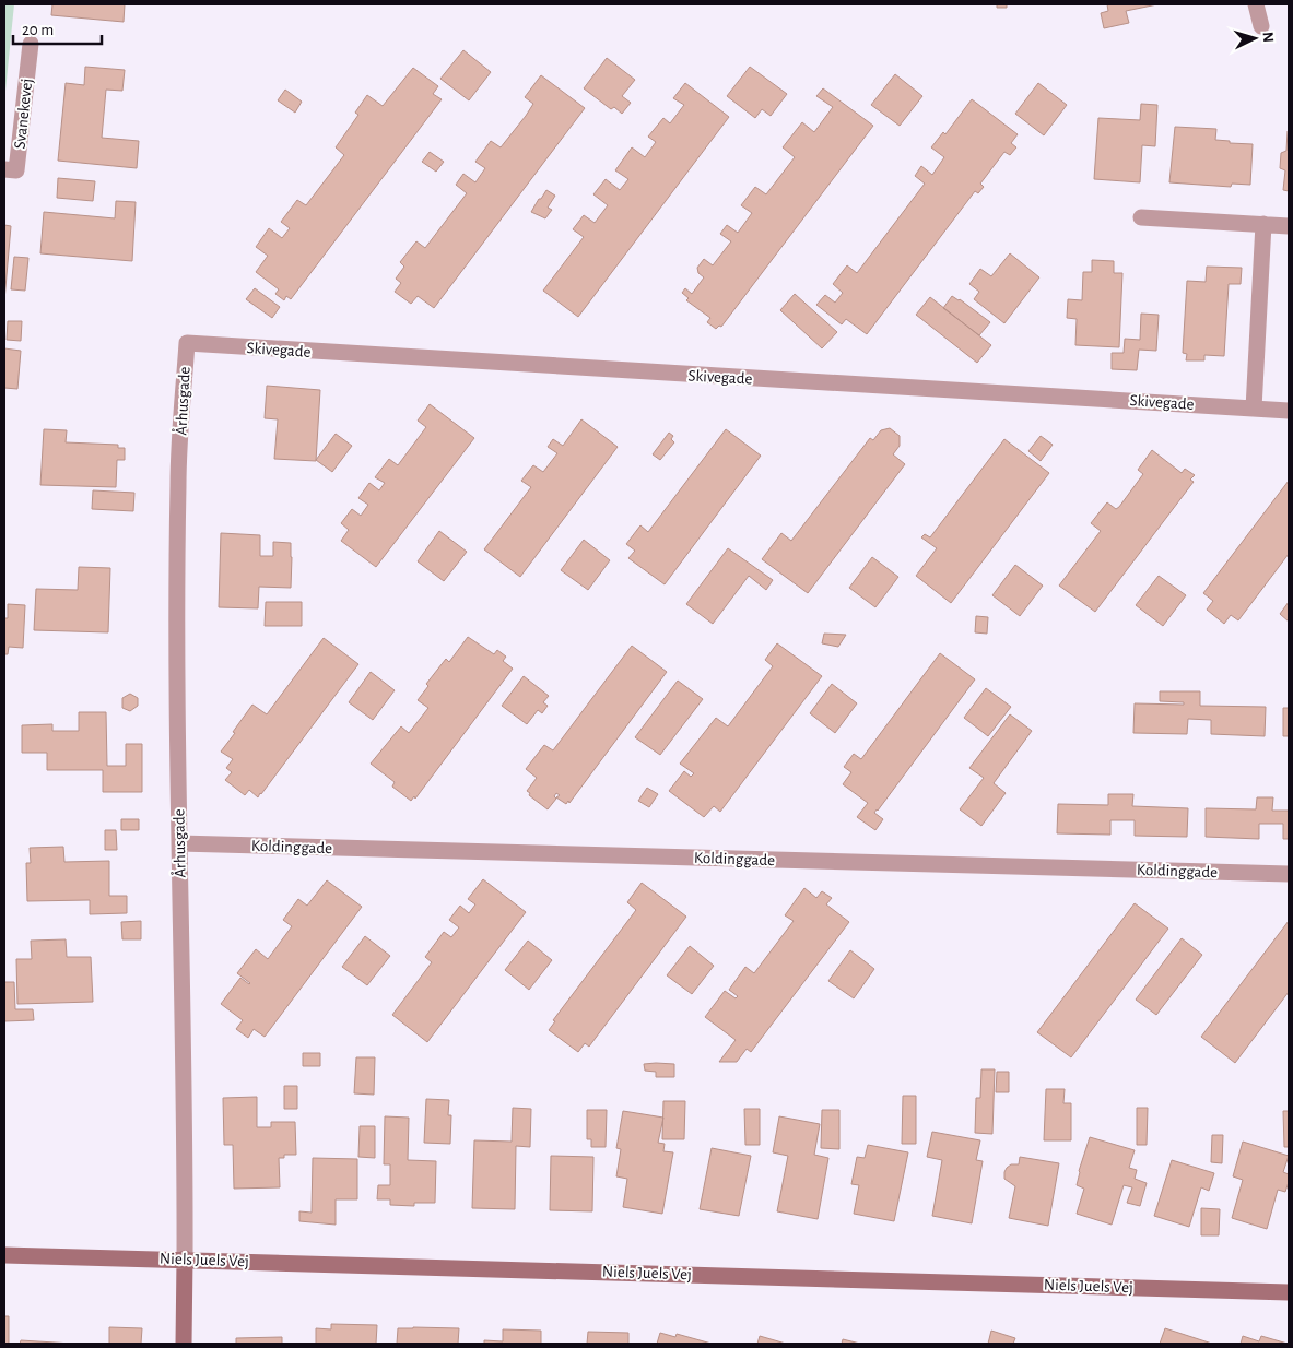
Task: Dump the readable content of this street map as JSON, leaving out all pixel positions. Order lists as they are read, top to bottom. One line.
{"streets":{"street":["Svanekevej","Skivegade","Århusgade","Koldinggade","Niels Juels Vej"]},"crossings":[["Skivegade","Århusgade"],["Århusgade","Koldinggade"],["Århusgade","Niels Juels Vej"]],"scale_bar":"20 m","north":"right"}
